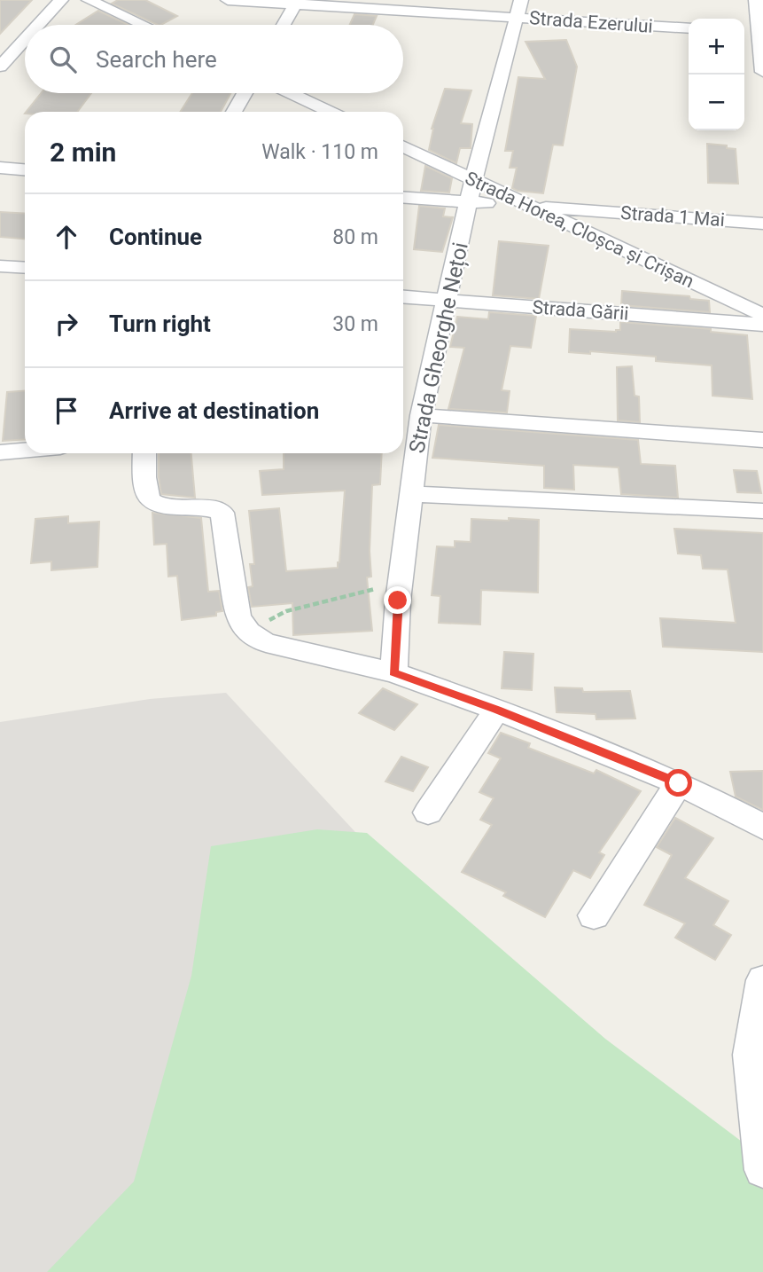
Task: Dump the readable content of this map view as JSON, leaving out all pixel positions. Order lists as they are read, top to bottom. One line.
{"streets":{"street":["Strada Ezerului","Strada 1 Mai","Strada Horea, Cloșca și Crișan","Strada Gării","Strada Gheorghe Nețoi"]},"crossings":[["Strada Ezerului","Strada Gheorghe Nețoi"],["Strada 1 Mai","Strada Horea, Cloșca și Crișan"],["Strada 1 Mai","Strada Gheorghe Nețoi"],["Strada Horea, Cloșca și Crișan","Strada Gheorghe Nețoi"],["Strada Gării","Strada Gheorghe Nețoi"]],"page":{"map_buttons":["+","−"],"search":"Search here","heading":["2 min","Walk · 110 m"],"list":[["Continue","80 m"],["Turn right","30 m"],"Arrive at destination"]}}
